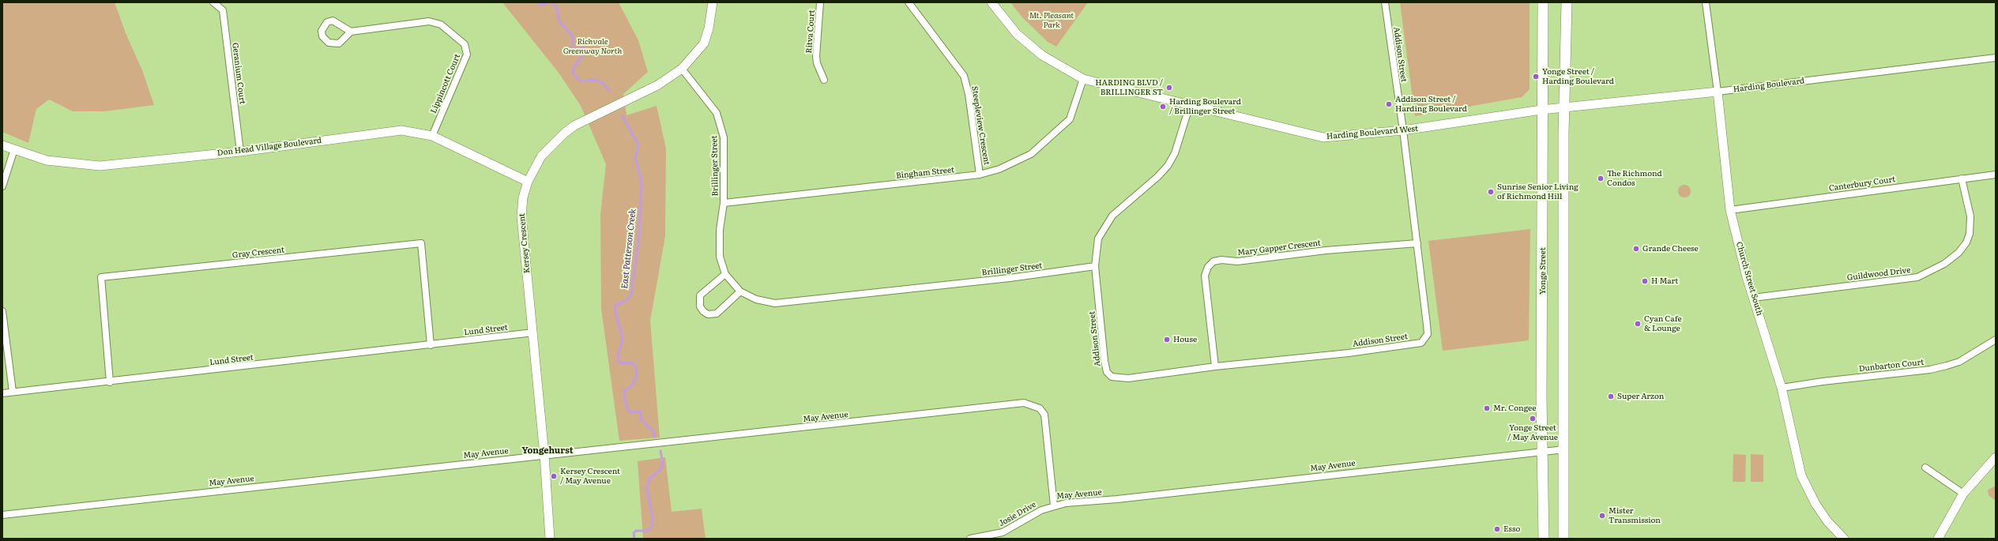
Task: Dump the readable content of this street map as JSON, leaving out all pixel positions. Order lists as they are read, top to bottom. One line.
{"streets":{"main road":["Yonge Street"],"street":["Ritva Court","Addison Street","Geranium Court","Lippincott Court","Harding Boulevard","Steepleview Crescent","Harding Boulevard West","Don Head Village Boulevard","Brillinger Street","Bingham Street","Canterbury Court","Kersey Crescent","Mary Gapper Crescent","Gray Crescent","Guildwood Drive","Church Street South","Lund Street","Dunbarton Court","May Avenue","Josie Drive"]},"crossings":[["Addison Street","Harding Boulevard West"],["Addison Street","Brillinger Street"],["Addison Street","Mary Gapper Crescent"],["Geranium Court","Don Head Village Boulevard"],["Lippincott Court","Don Head Village Boulevard"],["Harding Boulevard","Harding Boulevard West"],["Harding Boulevard","Yonge Street"],["Harding Boulevard","Church Street South"],["Steepleview Crescent","Bingham Street"],["Harding Boulevard West","Bingham Street"],["Harding Boulevard West","Yonge Street"],["Don Head Village Boulevard","Kersey Crescent"],["Brillinger Street","Bingham Street"],["Brillinger Street","Kersey Crescent"],["Canterbury Court","Guildwood Drive"],["Canterbury Court","Church Street South"],["Kersey Crescent","Lund Street"],["Kersey Crescent","May Avenue"],["Gray Crescent","Lund Street"],["Yonge Street","May Avenue"],["Guildwood Drive","Church Street South"],["Church Street South","Dunbarton Court"],["May Avenue","Josie Drive"]],"districts":["Yongehurst"],"water":["East Patterson Creek"],"parks":["Mt. Pleasant Park","Richvale Greenway North"],"places":["Yonge Street / Harding Boulevard","HARDING BLVD / BRILLINGER ST","Addison Street / Harding Boulevard","Harding Boulevard / Brillinger Street","The Richmond Condos","Sunrise Senior Living of Richmond Hill","Grande Cheese","H Mart","Cyan Cafe & Lounge","House","Super Arzon","Mr. Congee","Yonge Street / May Avenue","Kersey Crescent / May Avenue","Mister Transmission","Esso"]}
